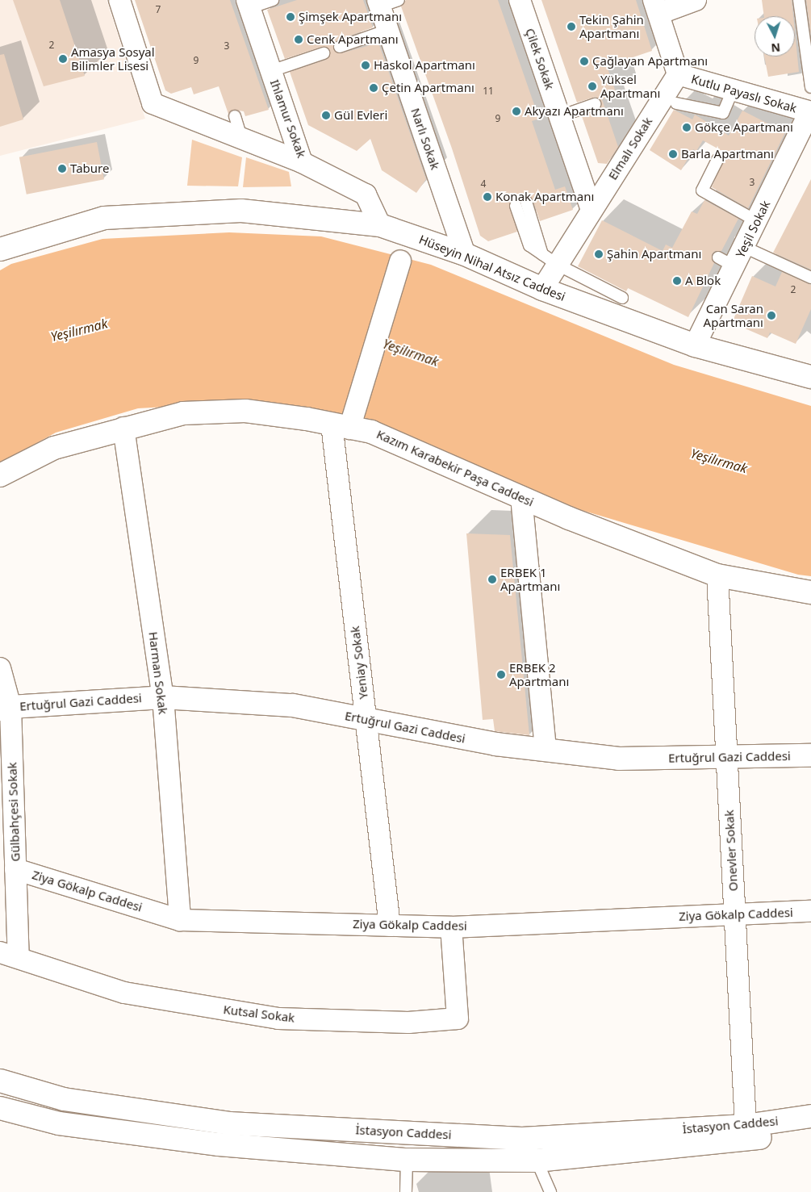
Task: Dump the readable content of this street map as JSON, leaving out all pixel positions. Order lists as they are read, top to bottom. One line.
{"streets":{"street":["Çilek Sokak","Kutlu Payaslı Sokak","Ihlamur Sokak","Narlı Sokak","Elmalı Sokak","Yeşil Sokak","Hüseyin Nihal Atsız Caddesi","Kazım Karabekir Paşa Caddesi","Yeniay Sokak","Harman Sokak","Ertuğrul Gazi Caddesi","Gülbahçesi Sokak","Onevler Sokak","Ziya Gökalp Caddesi","Kutsal Sokak","İstasyon Caddesi"]},"crossings":[["Çilek Sokak","Elmalı Sokak"],["Kutlu Payaslı Sokak","Elmalı Sokak"],["Kutlu Payaslı Sokak","Yeşil Sokak"],["Ihlamur Sokak","Hüseyin Nihal Atsız Caddesi"],["Narlı Sokak","Hüseyin Nihal Atsız Caddesi"],["Elmalı Sokak","Hüseyin Nihal Atsız Caddesi"],["Yeşil Sokak","Hüseyin Nihal Atsız Caddesi"],["Kazım Karabekir Paşa Caddesi","Yeniay Sokak"],["Kazım Karabekir Paşa Caddesi","Harman Sokak"],["Kazım Karabekir Paşa Caddesi","Onevler Sokak"],["Yeniay Sokak","Ertuğrul Gazi Caddesi"],["Yeniay Sokak","Ziya Gökalp Caddesi"],["Harman Sokak","Ertuğrul Gazi Caddesi"],["Harman Sokak","Ziya Gökalp Caddesi"],["Ertuğrul Gazi Caddesi","Gülbahçesi Sokak"],["Ertuğrul Gazi Caddesi","Onevler Sokak"],["Gülbahçesi Sokak","Ziya Gökalp Caddesi"],["Gülbahçesi Sokak","Kutsal Sokak"],["Onevler Sokak","Ziya Gökalp Caddesi"],["Onevler Sokak","İstasyon Caddesi"],["Ziya Gökalp Caddesi","Kutsal Sokak"]],"water":["Yeşilırmak"],"places":["Şimşek Apartmanı","Tekin Şahin Apartmanı","Cenk Apartmanı","Amasya Sosyal Bilimler Lisesi","Çağlayan Apartmanı","Haskol Apartmanı","Yüksel Apartmanı","Çetin Apartmanı","Akyazı Apartmanı","Gül Evleri","Gökçe Apartmanı","Barla Apartmanı","Tabure","Konak Apartmanı","Şahin Apartmanı","A Blok","Can Saran Apartmanı","ERBEK 1 Apartmanı","ERBEK 2 Apartmanı"],"house_numbers":["7","2","3","9","11","9","3","4","2"],"north":"bottom"}
